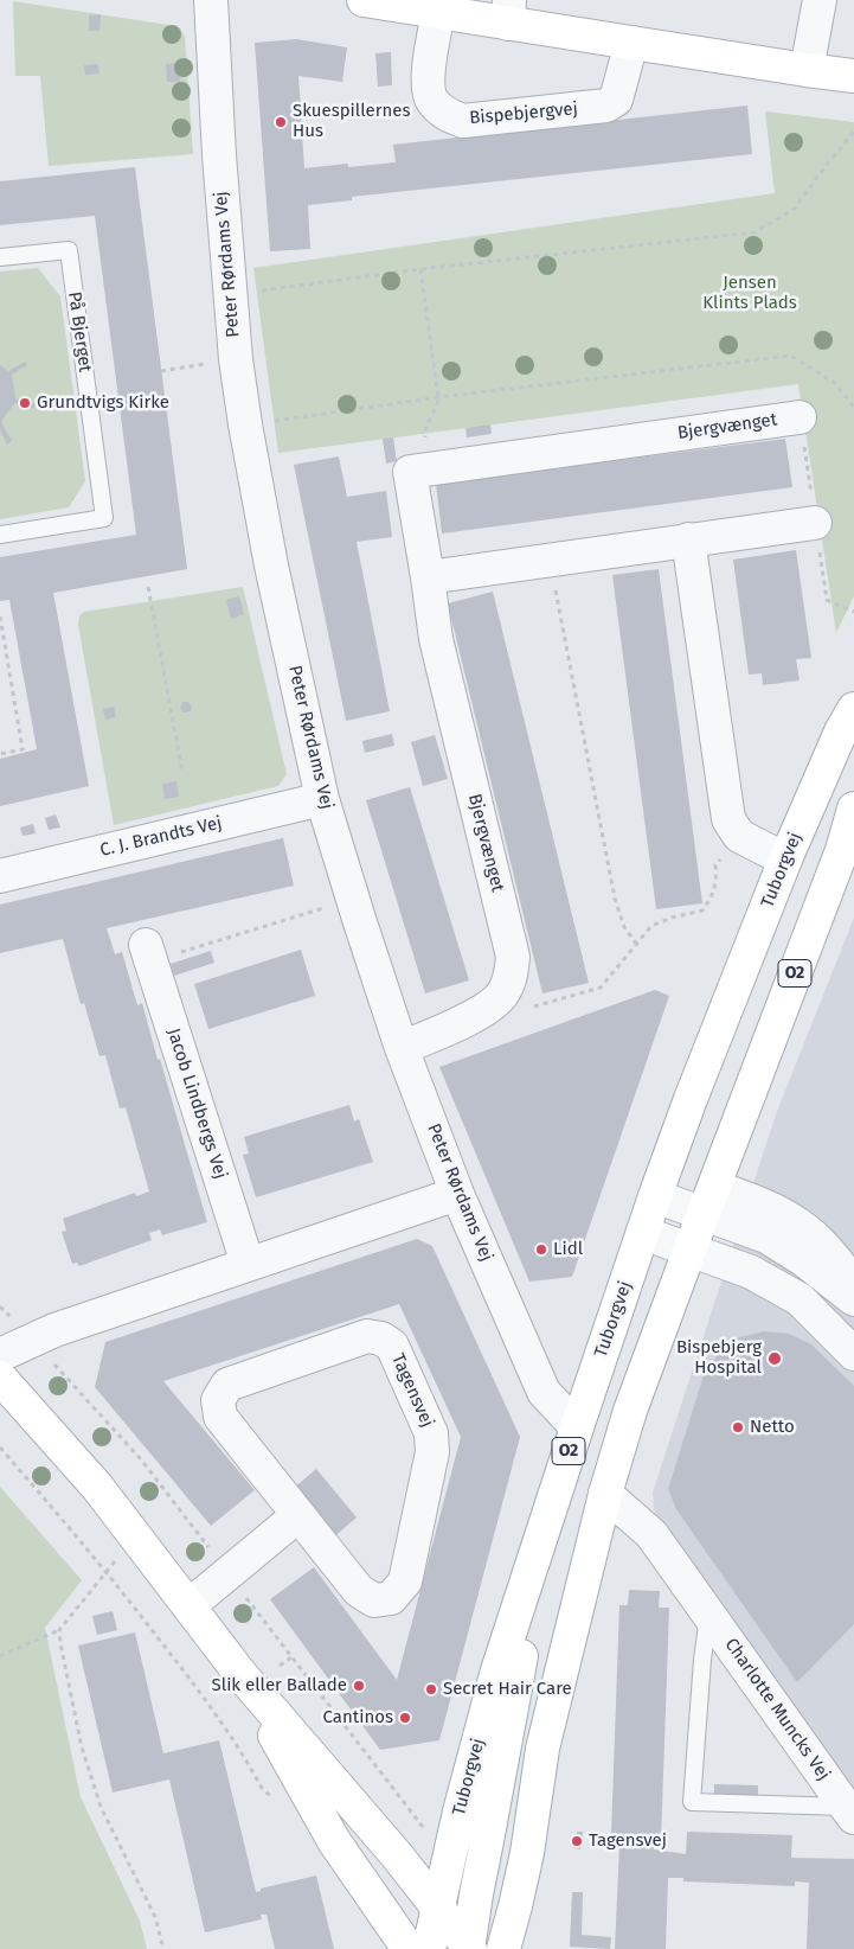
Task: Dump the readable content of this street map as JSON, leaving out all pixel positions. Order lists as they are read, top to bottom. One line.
{"streets":{"main road":["Tuborgvej","O2"],"street":["Bispebjergvej","Peter Rørdams Vej","Bjergvænget","C. J. Brandts Vej","Jacob Lindbergs Vej","Tagensvej","Charlotte Muncks Vej"],"lane":["På Bjerget"]},"crossings":[["Peter Rørdams Vej","C. J. Brandts Vej"],["Peter Rørdams Vej","Tuborgvej"],["O2","Charlotte Muncks Vej"]],"parks":["Jensen Klints Plads"],"places":["Skuespillernes Hus","Grundtvigs Kirke","Lidl","Bispebjerg Hospital","Netto","Slik eller Ballade","Secret Hair Care","Cantinos","Tagensvej"]}
